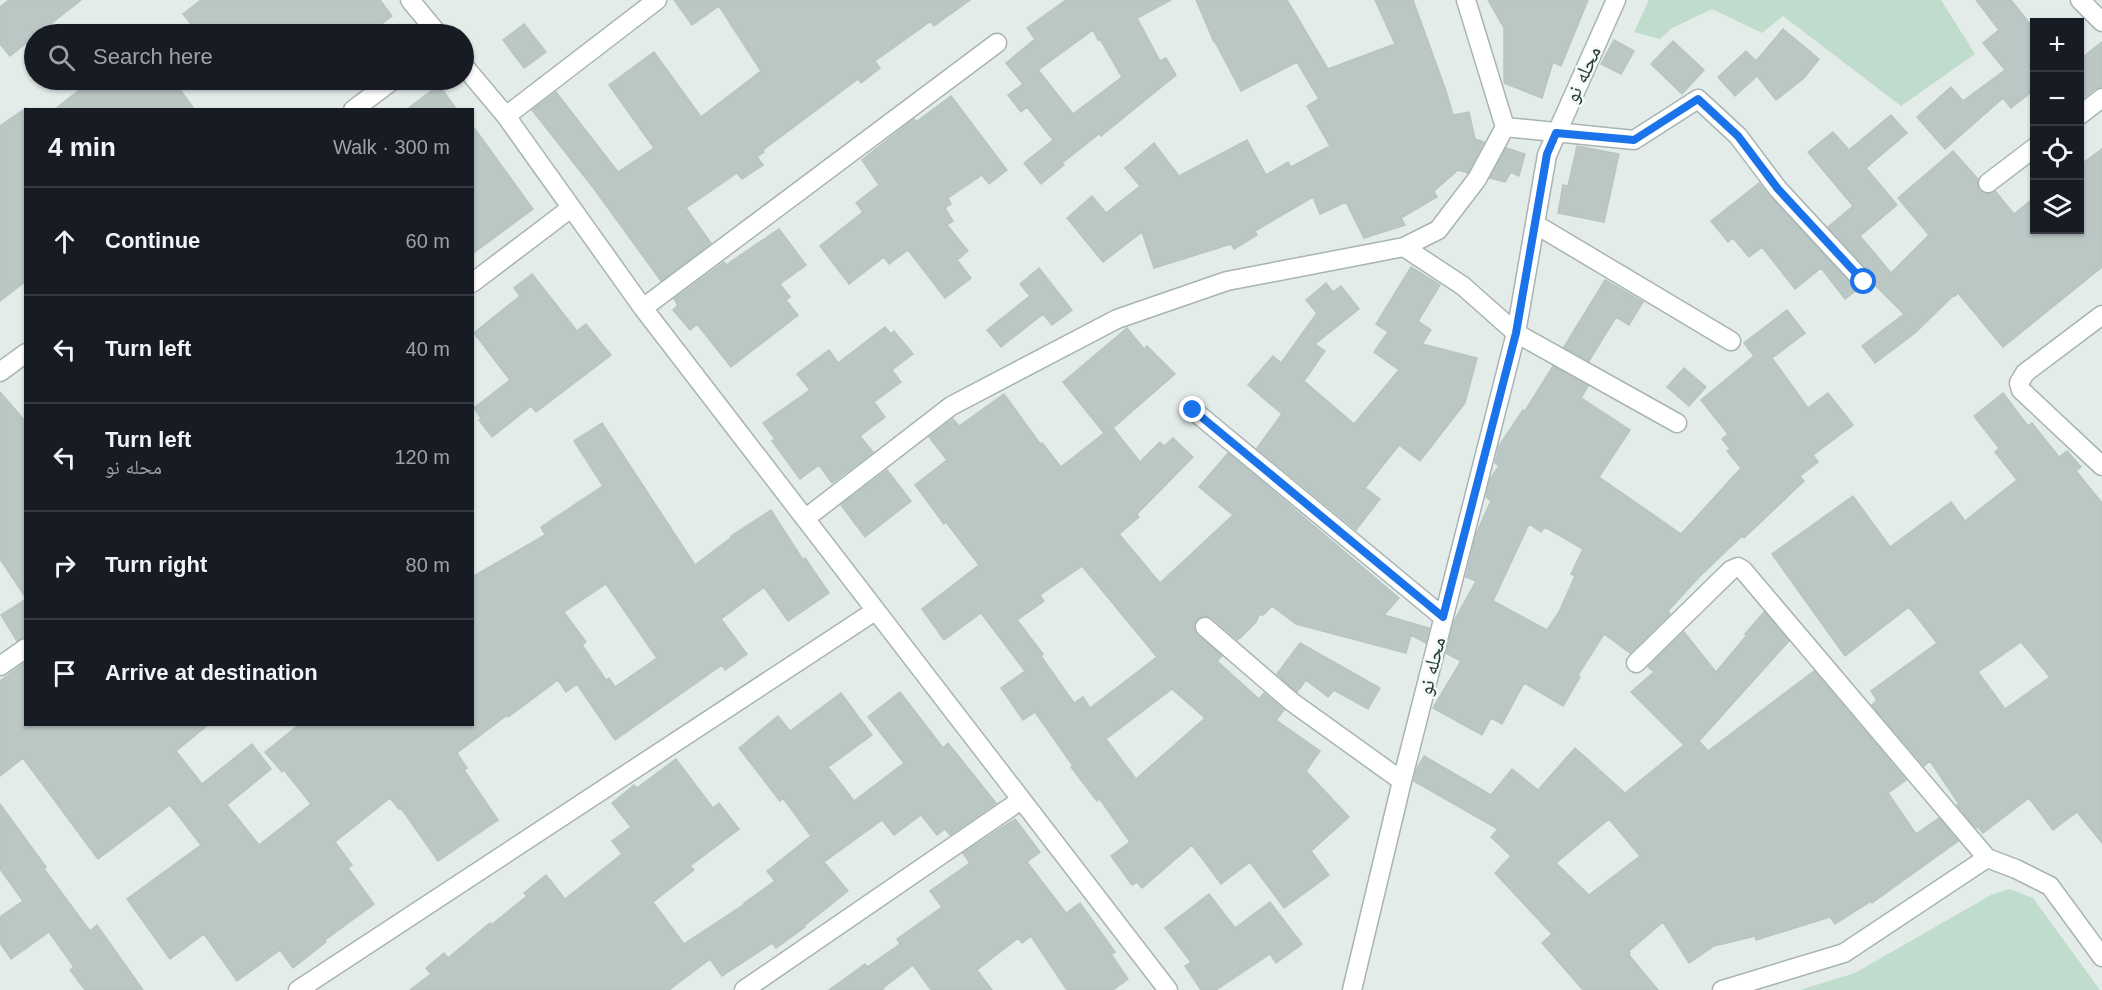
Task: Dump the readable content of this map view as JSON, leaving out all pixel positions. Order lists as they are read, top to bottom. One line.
{"streets":{"street":["محله نو"]},"page":{"map_buttons":["+","−"],"search":"Search here","heading":["4 min","Walk · 300 m"],"list":[["Continue","60 m"],["Turn left","40 m"],["Turn left","محله نو","120 m"],["Turn right","80 m"],"Arrive at destination"]}}
